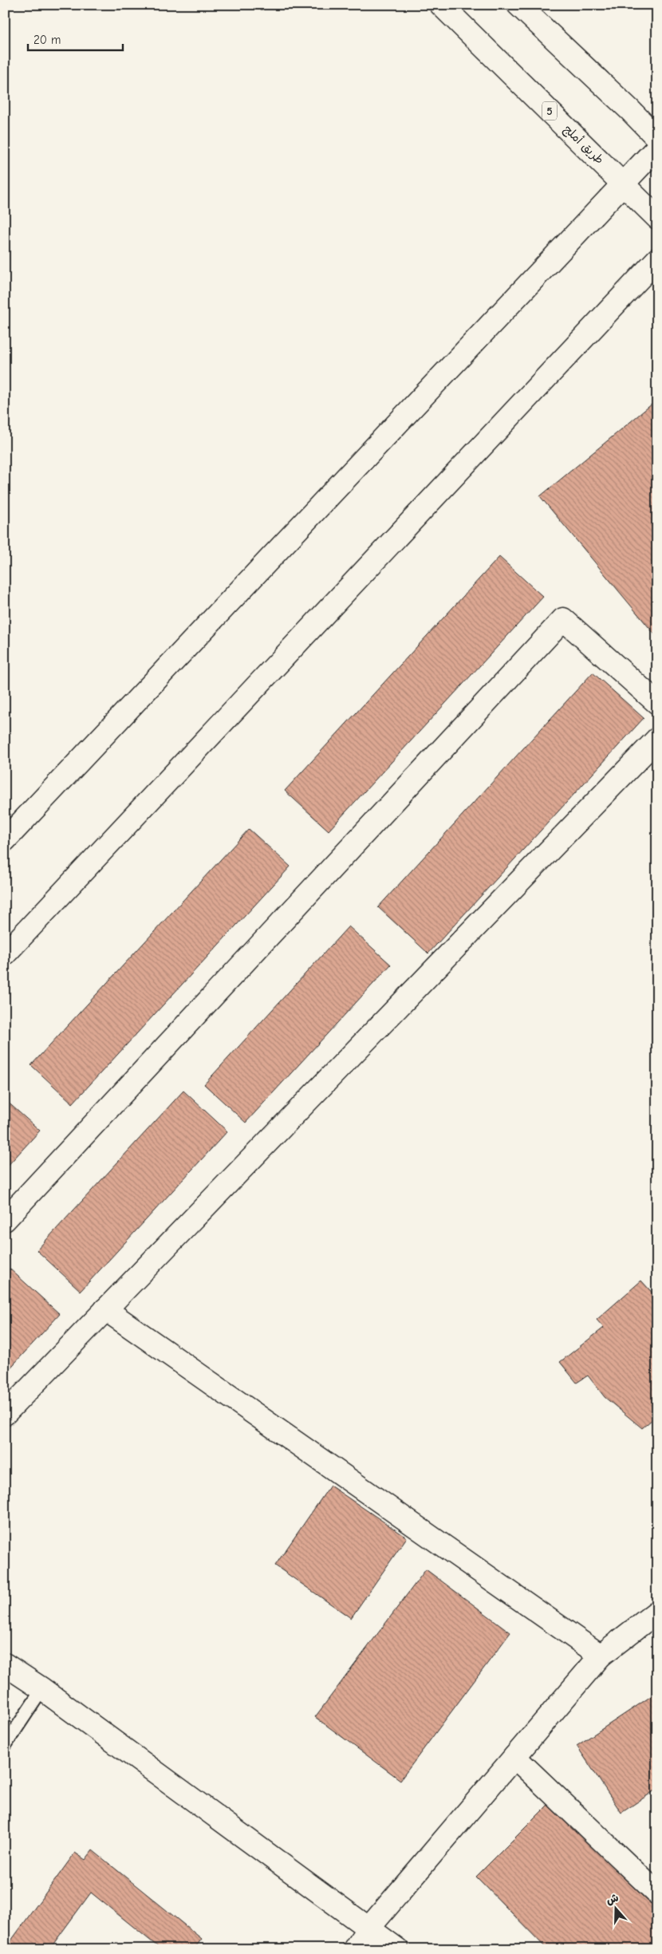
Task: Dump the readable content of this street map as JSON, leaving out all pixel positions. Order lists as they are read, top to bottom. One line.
{"streets":{"main road":["5","طريق أملج"]},"scale_bar":"20 m","north":"top"}
